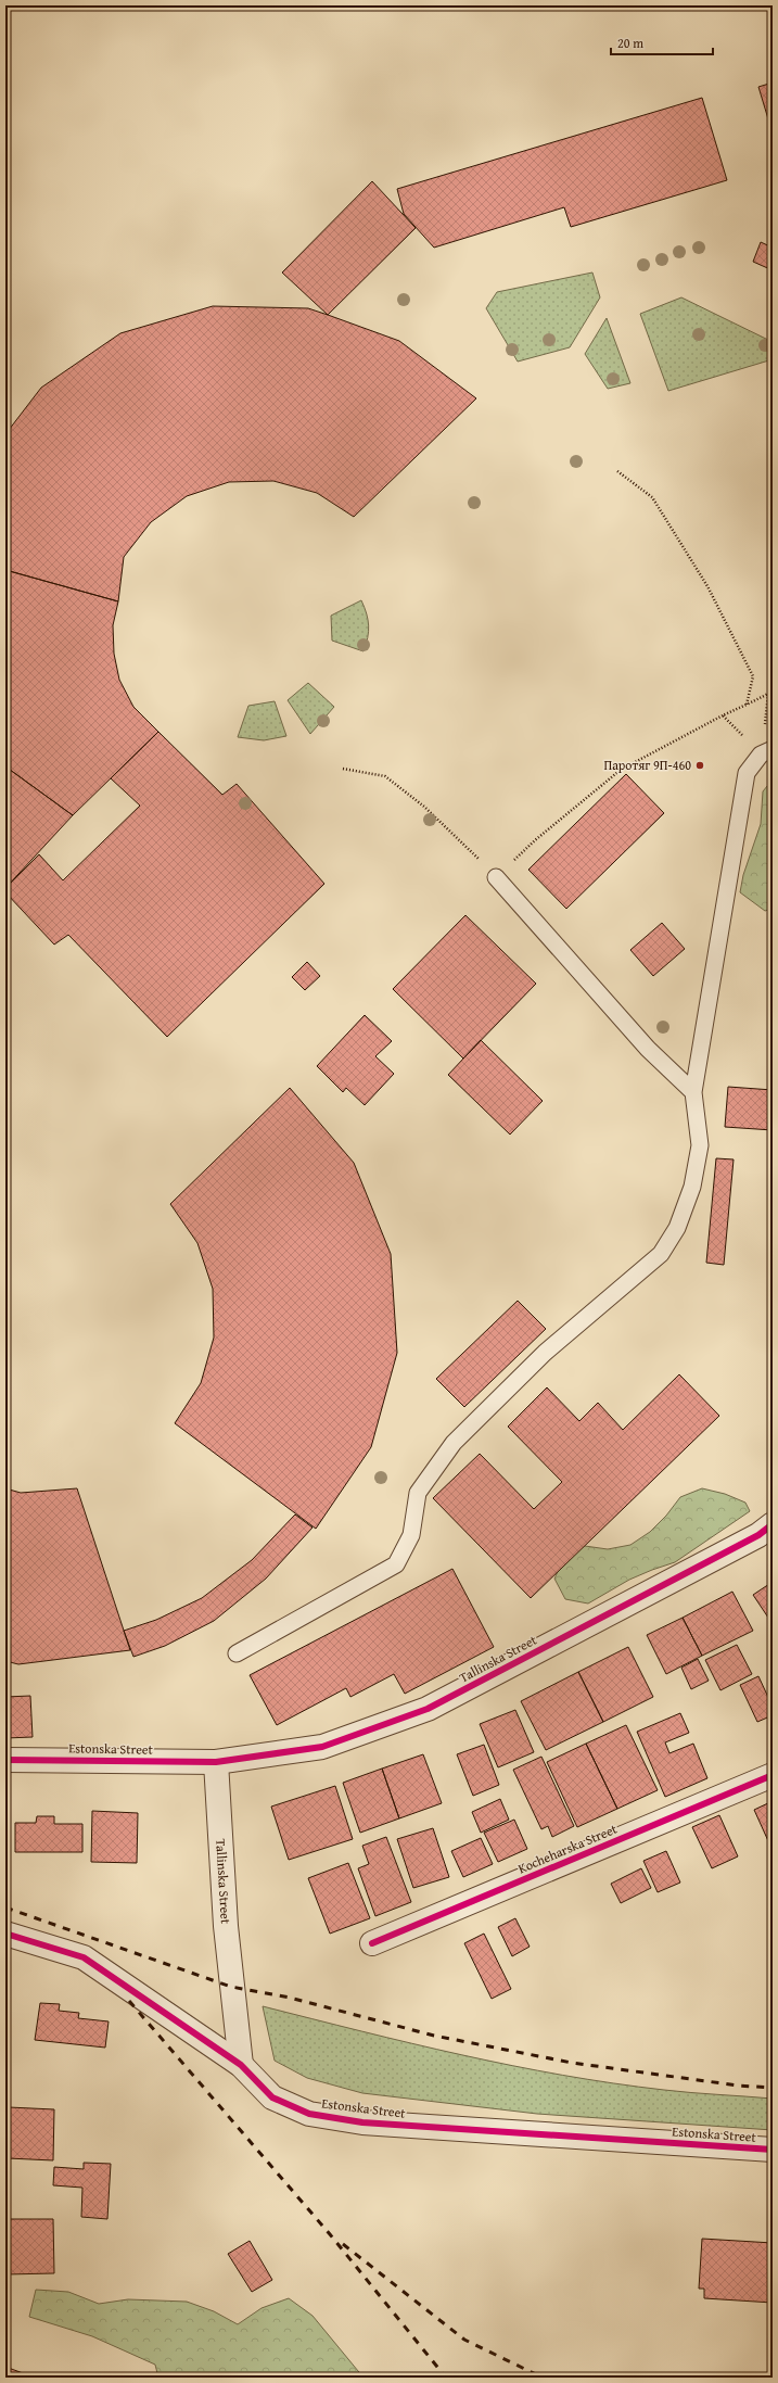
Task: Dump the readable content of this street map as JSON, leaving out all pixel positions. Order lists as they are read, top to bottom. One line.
{"streets":{"street":["Tallinska Street","Estonska Street","Kocheharska Street"]},"crossings":[["Tallinska Street","Estonska Street"]],"places":["Паротяг 9П-460"],"scale_bar":"20 m"}
